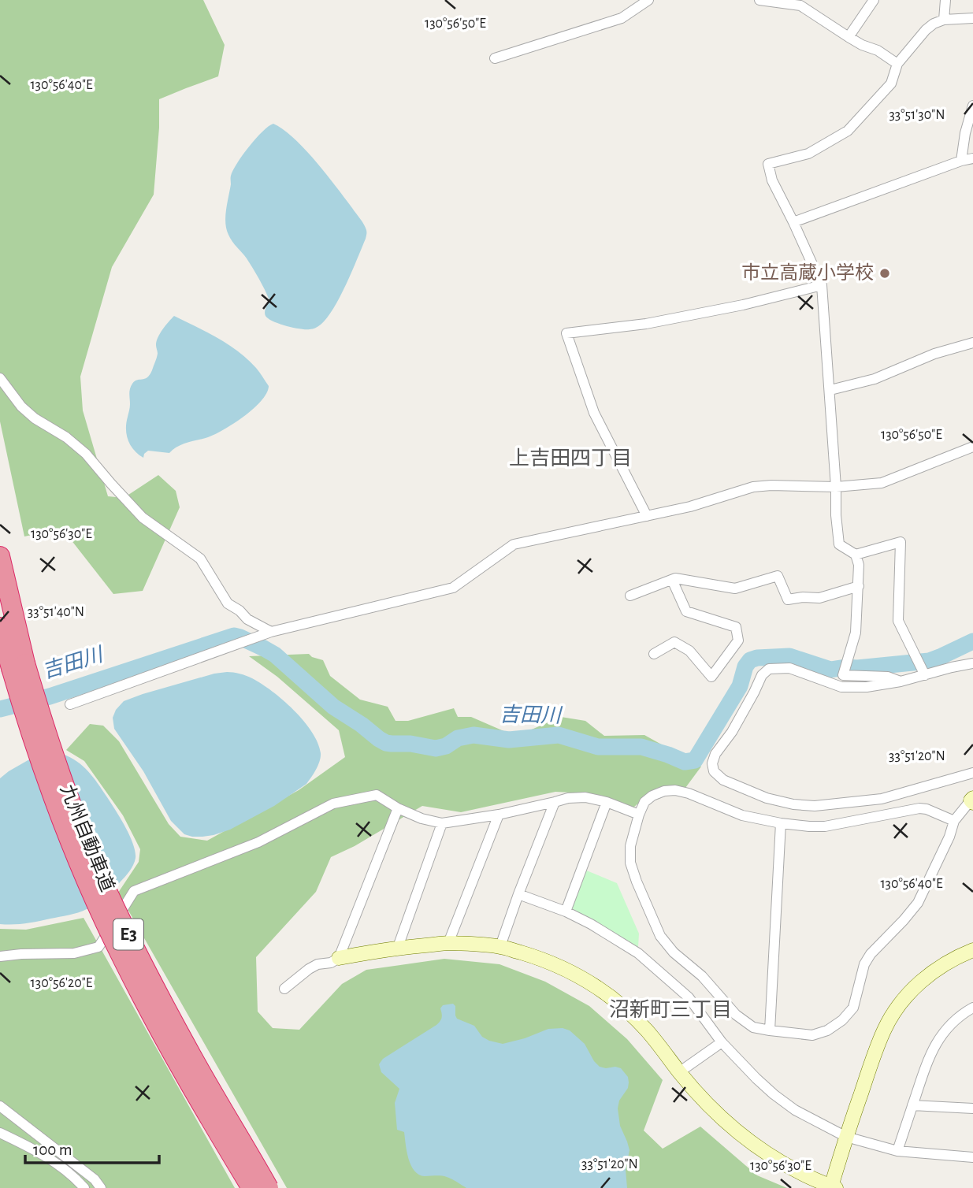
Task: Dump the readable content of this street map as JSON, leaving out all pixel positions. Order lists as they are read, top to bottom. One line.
{"streets":{"highway":["九州自動車道","E3"]},"districts":["上吉田四丁目","沼新町三丁目"],"water":["吉田川"],"places":["市立高蔵小学校"],"scale_bar":"100 m","coordinates":["130°56'50\"E","130°56'40\"E","33°51'30\"N","130°56'30\"E","33°51'40\"N","33°51'20\"N","130°56'20\"E"]}
